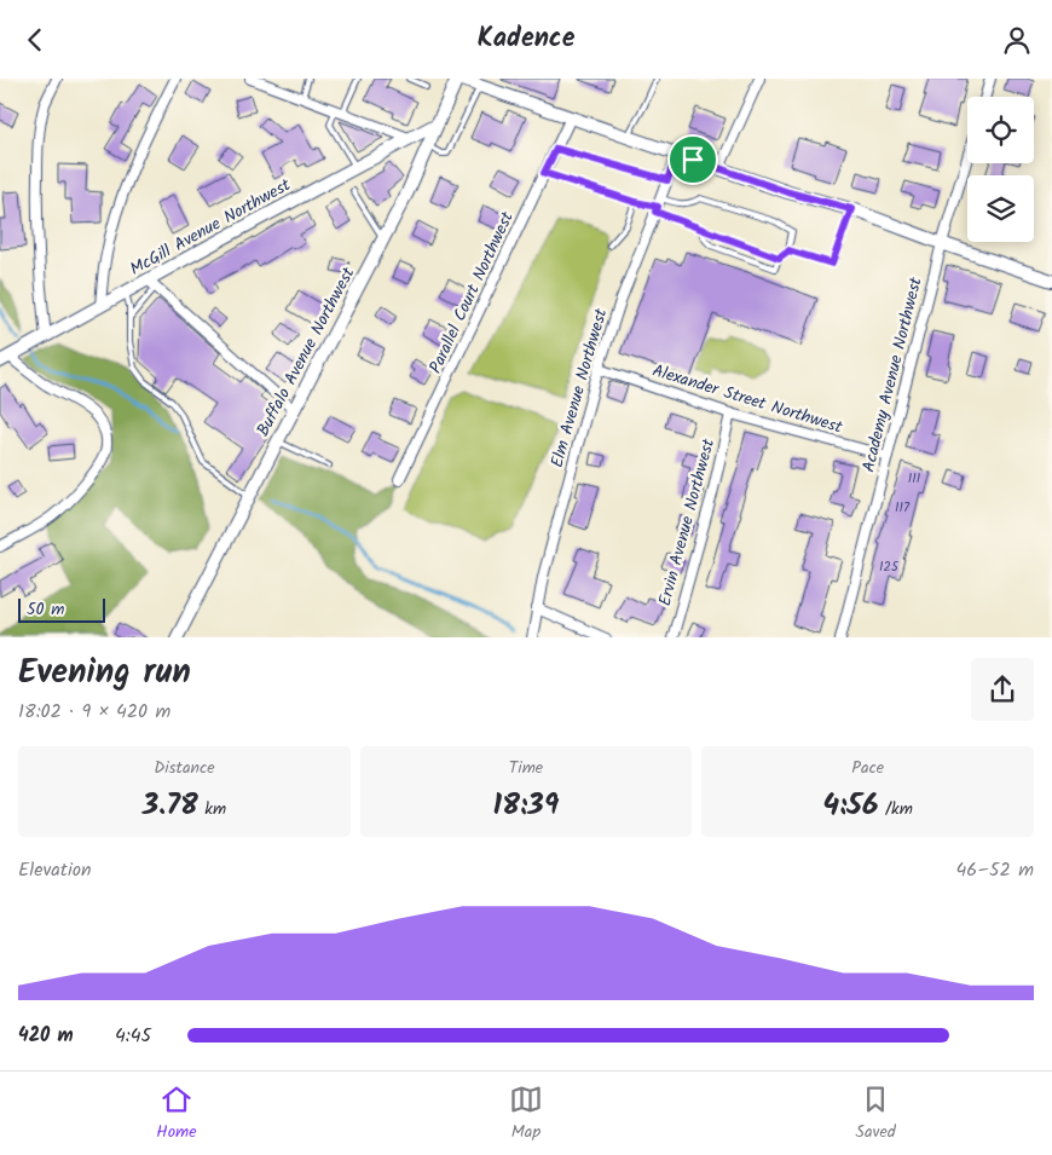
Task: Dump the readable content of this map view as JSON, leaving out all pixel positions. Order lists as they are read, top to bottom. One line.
{"streets":{"street":["McGill Avenue Northwest","Parallel Court Northwest","Buffalo Avenue Northwest","Academy Avenue Northwest","Elm Avenue Northwest","Alexander Street Northwest","Ervin Avenue Northwest"]},"crossings":[["McGill Avenue Northwest","Buffalo Avenue Northwest"],["Academy Avenue Northwest","Alexander Street Northwest"],["Elm Avenue Northwest","Alexander Street Northwest"],["Alexander Street Northwest","Ervin Avenue Northwest"]],"house_numbers":["111","117","125"],"scale_bar":"50 m","page":{"header":"Kadence","scale":"50 m","heading":["Evening run","18:02 · 9 × 420 m"],"stats":[["Distance","3.78 km"],["Time","18:39"],["Pace","4:56 /km"]],"chart":["Elevation","46–52 m"],"list":[{"name":"420 m","note":"4:45"}],"tabs":["Home","Map","Saved"]}}
